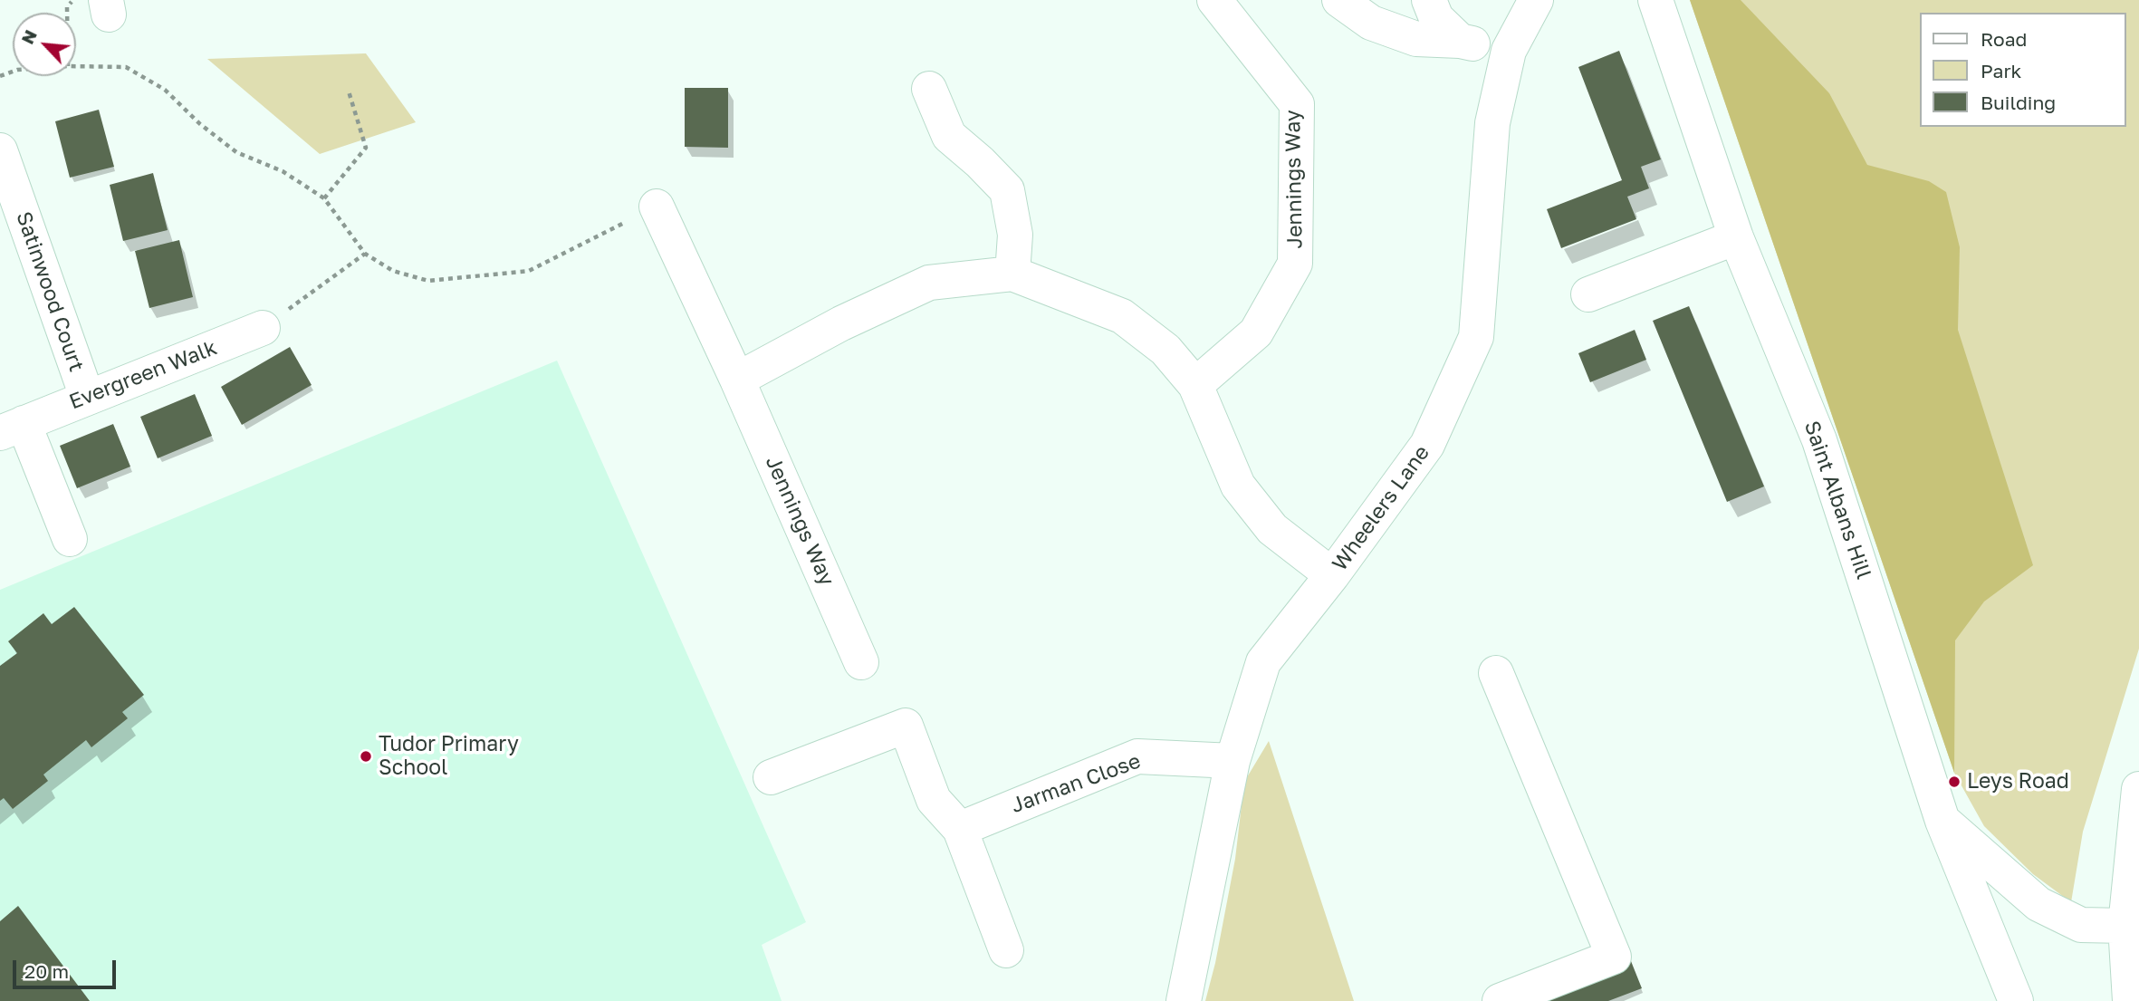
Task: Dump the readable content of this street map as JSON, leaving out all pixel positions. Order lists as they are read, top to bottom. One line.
{"streets":{"street":["Jennings Way","Satinwood Court","Evergreen Walk","Saint Albans Hill","Wheelers Lane","Jarman Close"]},"crossings":[["Satinwood Court","Evergreen Walk"],["Wheelers Lane","Jarman Close"]],"places":["Tudor Primary School","Leys Road"],"legend":["Road","Park","Building"],"scale_bar":"20 m","north":"top left"}
